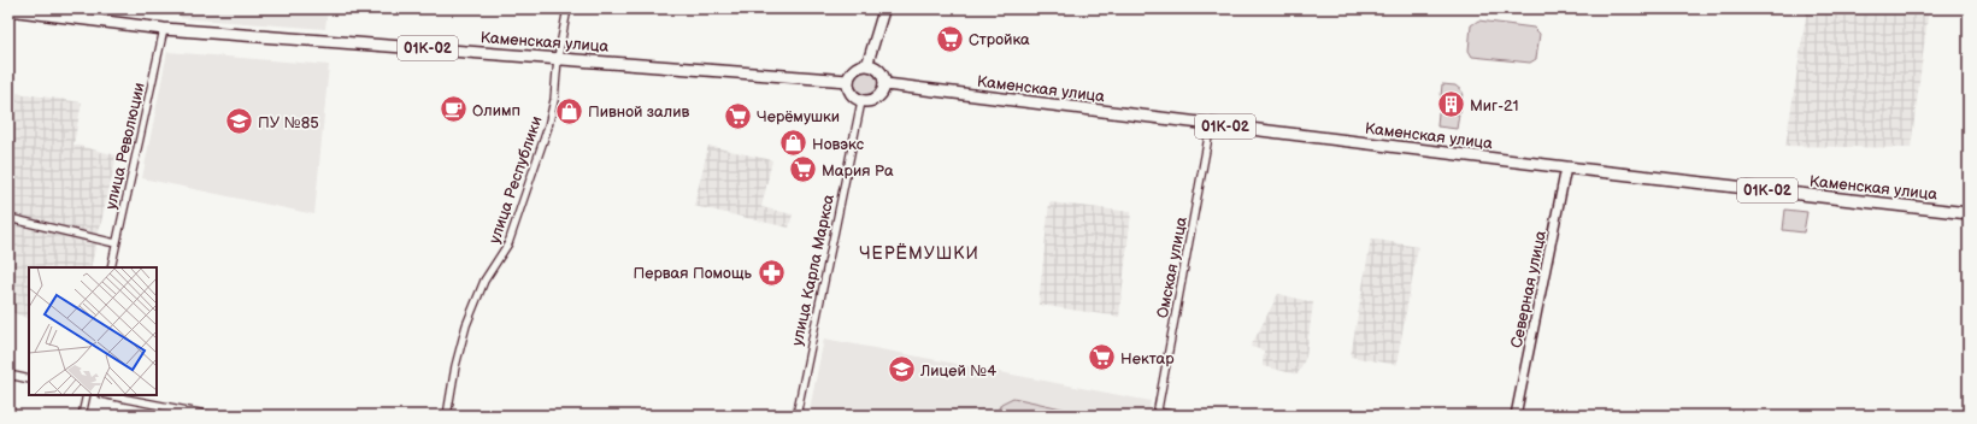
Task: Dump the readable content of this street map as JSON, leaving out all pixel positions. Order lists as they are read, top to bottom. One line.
{"streets":{"main road":["Каменская улица","01К-02"],"street":["улица Революции","улица Республики","Омская улица","улица Карла Маркса","Северная улица"]},"crossings":[["Каменская улица","улица Революции"],["Каменская улица","улица Республики"],["Каменская улица","Омская улица"],["Каменская улица","улица Карла Маркса"],["Каменская улица","Северная улица"]],"districts":["ЧЕРЁМУШКИ"],"places":{"supermarket":["Стройка","Черёмушки","Мария Ра","Нектар"],"building":["Миг-21"],"cafe":["Олимп"],"shop":["Пивной залив","Новэкс"],"school or university":["ПУ №85","Лицей №4"],"pharmacy":["Первая Помощь"]}}
